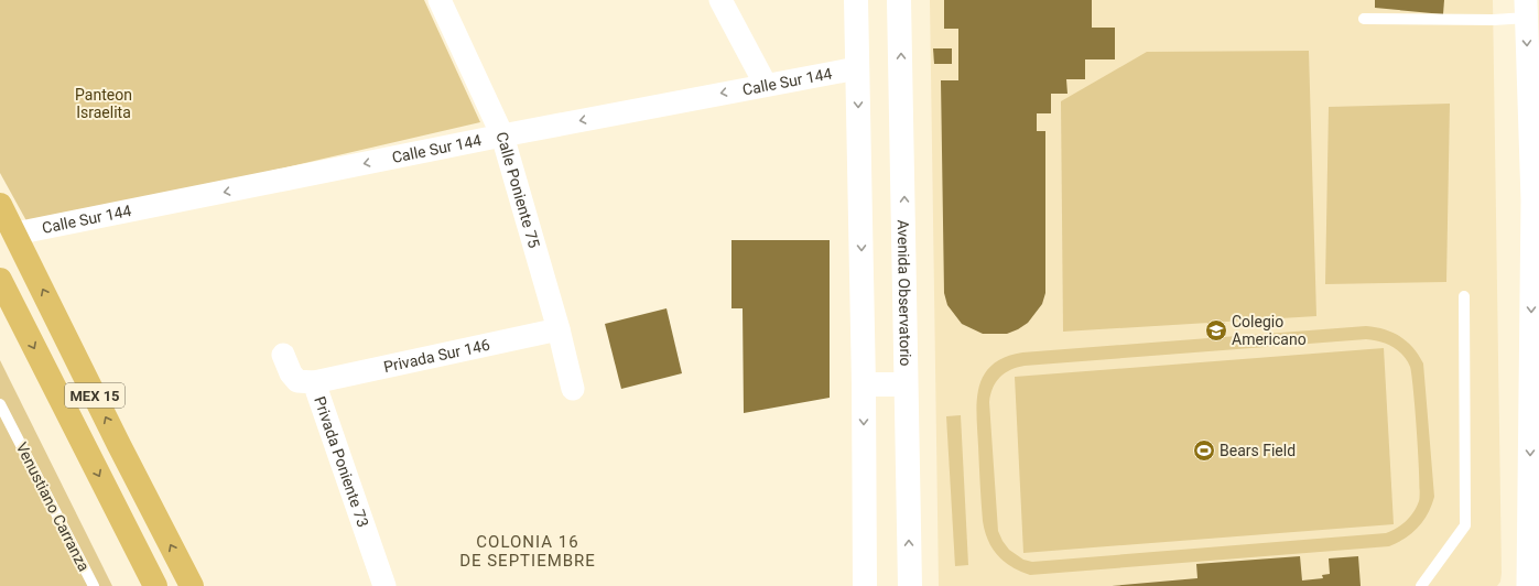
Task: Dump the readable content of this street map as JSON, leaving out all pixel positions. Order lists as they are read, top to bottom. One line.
{"streets":{"highway":["MEX 15"],"main road":["Avenida Observatorio"],"street":["Calle Sur 144","Calle Poniente 75","Privada Sur 146","Privada Poniente 73"],"lane":["Venustiano Carranza"]},"crossings":[["Calle Sur 144","Calle Poniente 75"],["Calle Sur 144","MEX 15"],["Calle Poniente 75","Privada Sur 146"],["Privada Sur 146","Privada Poniente 73"]],"one_way":["Calle Sur 144"],"districts":["COLONIA 16 DE SEPTIEMBRE"],"parks":["Panteon Israelita"],"places":{"school or university":["Colegio Americano"],"sports":["Bears Field"]}}
